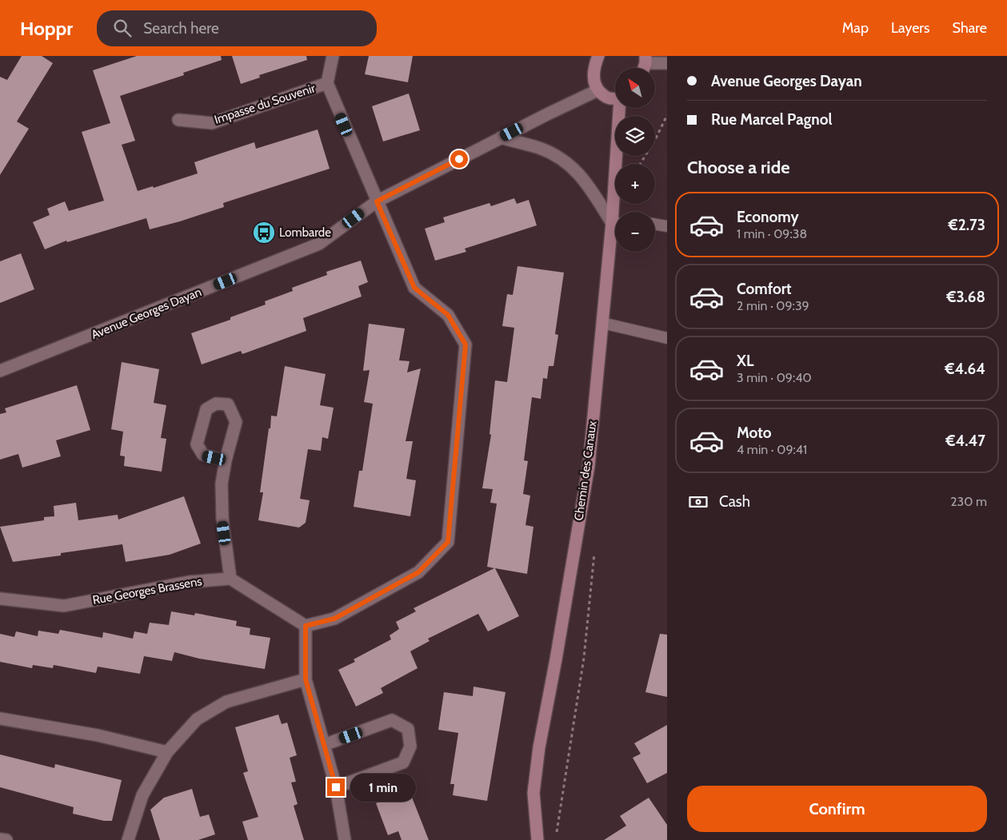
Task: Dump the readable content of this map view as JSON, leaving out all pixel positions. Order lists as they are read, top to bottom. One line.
{"streets":{"street":["Impasse du Souvenir","Avenue Georges Dayan","Chemin des Canaux","Rue Georges Brassens"]},"places":{"bus stop":["Lombarde"]},"north":"top left","page":{"header":"Hoppr","search":"Search here","nav":["Map","Layers","Share"],"banner":["Avenue Georges Dayan","Rue Marcel Pagnol"],"map_buttons":["+","−"],"heading":"Choose a ride","list":[{"name":"Economy","note":"1 min · 09:38","value":"€2.73"},{"name":"Comfort","note":"2 min · 09:39","value":"€3.68"},{"name":"XL","note":"3 min · 09:40","value":"€4.64"},{"name":"Moto","note":"4 min · 09:41","value":"€4.47"}],"pay":["Cash","230 m"],"bubble":"1 min","buttons":"Confirm"}}
